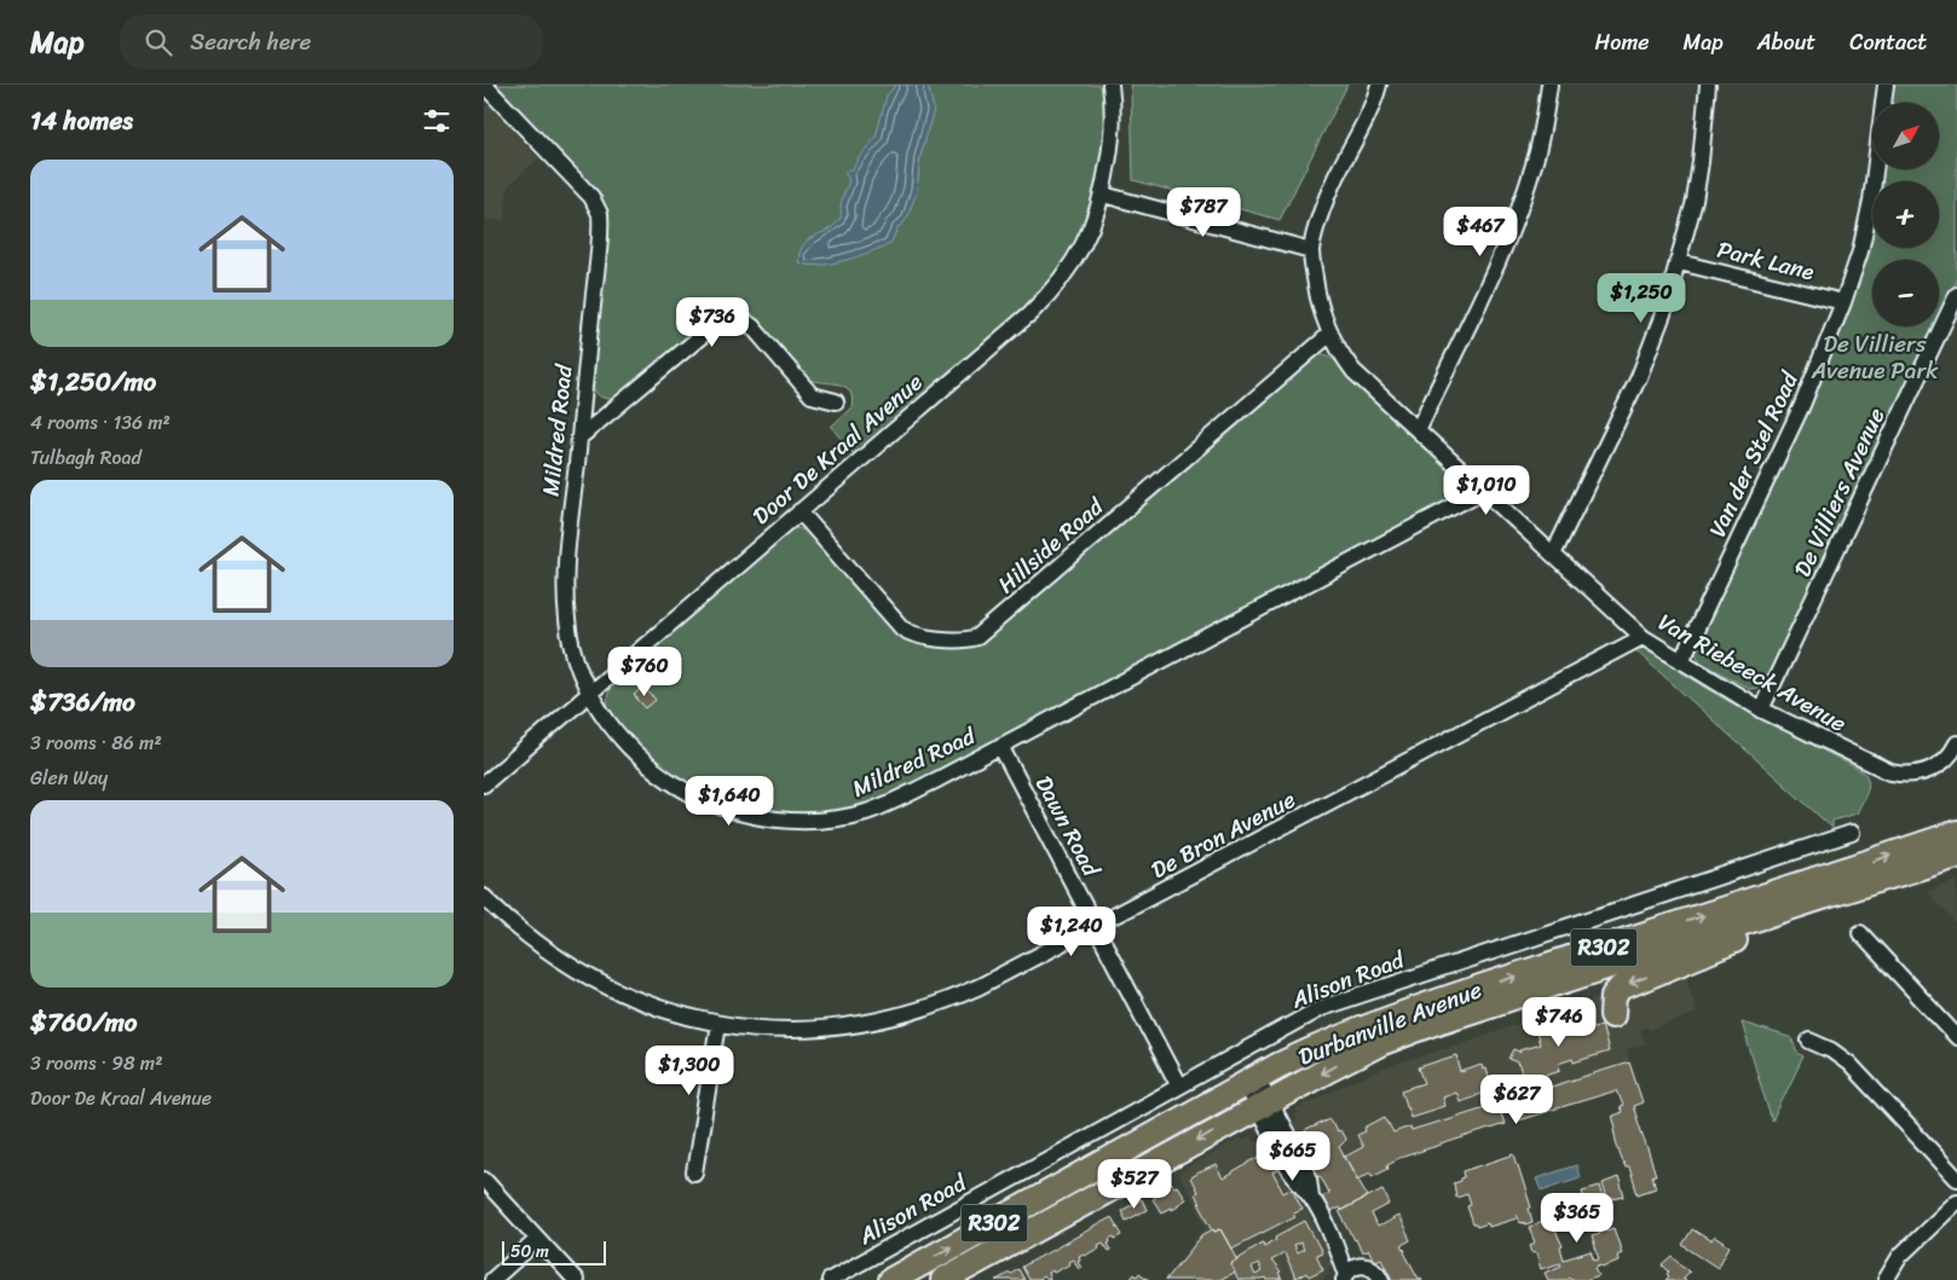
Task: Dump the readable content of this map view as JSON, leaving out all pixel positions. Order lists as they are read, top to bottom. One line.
{"streets":{"main road":["R302","Durbanville Avenue"],"street":["Park Lane","Mildred Road","Door De Kraal Avenue","Van der Stel Road","De Villiers Avenue","Hillside Road","Van Riebeeck Avenue","Dawn Road","De Bron Avenue","Alison Road"]},"crossings":[["Park Lane","Van der Stel Road"],["Mildred Road","Door De Kraal Avenue"],["Mildred Road","Van Riebeeck Avenue"],["Mildred Road","Dawn Road"],["Door De Kraal Avenue","Hillside Road"],["Van der Stel Road","Van Riebeeck Avenue"],["De Villiers Avenue","Van Riebeeck Avenue"],["Hillside Road","Van Riebeeck Avenue"],["Van Riebeeck Avenue","De Bron Avenue"],["Dawn Road","De Bron Avenue"],["Dawn Road","Alison Road"]],"parks":["De Villiers Avenue Park"],"scale_bar":"50 m","north":"top right","page":{"header":"Map","search":"Search here","nav":["Home","Map","About","Contact"],"heading":"14 homes","map_buttons":["+","−"],"list":[{"name":"$1,250/mo","note":"4 rooms · 136 m² · Tulbagh Road"},{"name":"$736/mo","note":"3 rooms · 86 m² · Glen Way"},{"name":"$760/mo","note":"3 rooms · 98 m² · Door De Kraal Avenue"}],"price":["$787","$467","$1,250","$736","$1,010","$760","$1,640","$1,240","$746","$1,300","$627","$665","$527","$365"],"scale":"50 m"}}
